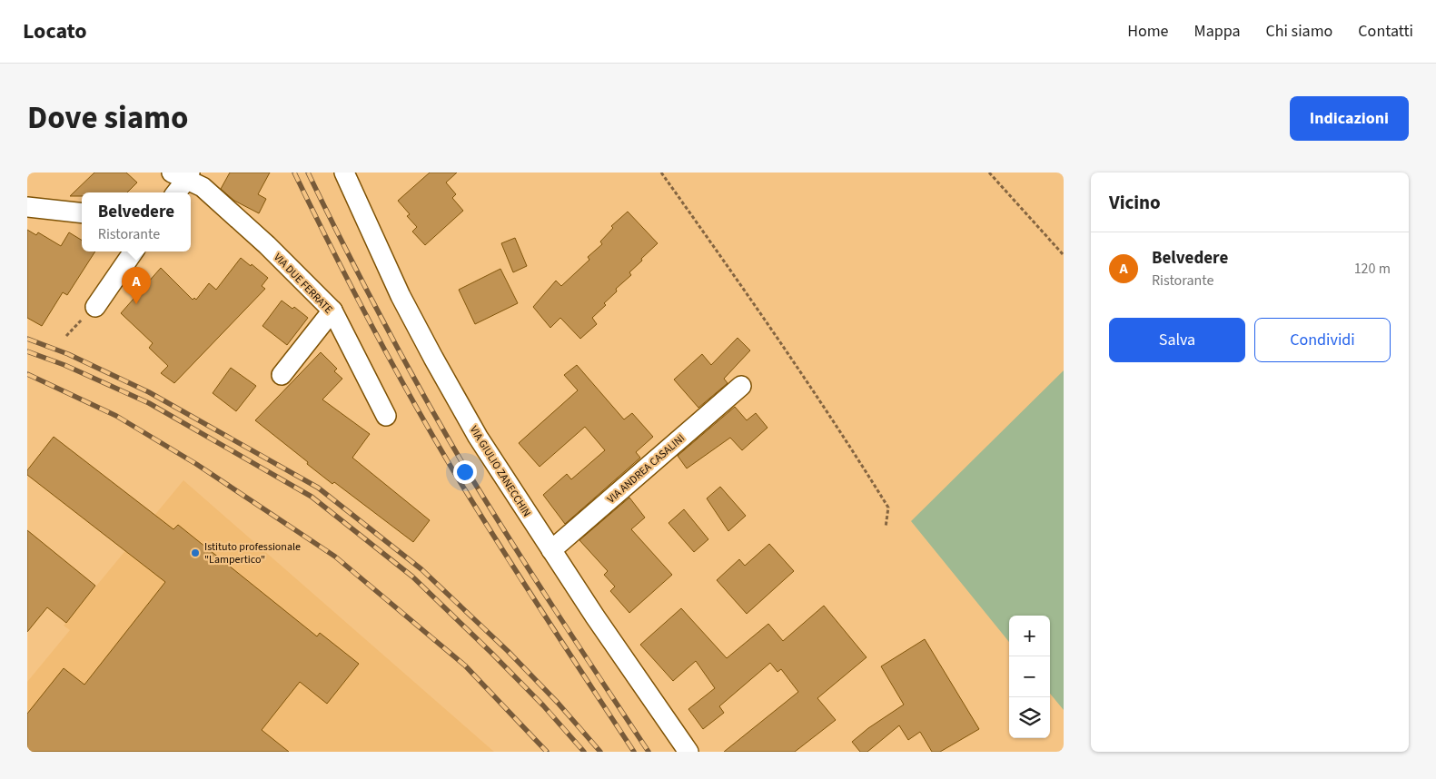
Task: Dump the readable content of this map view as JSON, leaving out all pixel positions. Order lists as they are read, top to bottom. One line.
{"streets":{"street":["VIA DUE FERRATE","VIA ANDREA CASALINI","VIA GIULIO ZANECCHIN"]},"crossings":[["VIA ANDREA CASALINI","VIA GIULIO ZANECCHIN"]],"places":["Istituto professionale \"Lampertico\""],"page":{"header":"Locato","nav":["Home","Mappa","Chi siamo","Contatti"],"title":"Dove siamo","buttons":["Indicazioni",["Salva","Condividi"]],"heading":"Vicino","popup":["Belvedere","Ristorante"],"list":[{"mark":"A","name":"Belvedere","note":"Ristorante","value":"120 m"}],"pins":"A","map_buttons":["+","−"]}}
